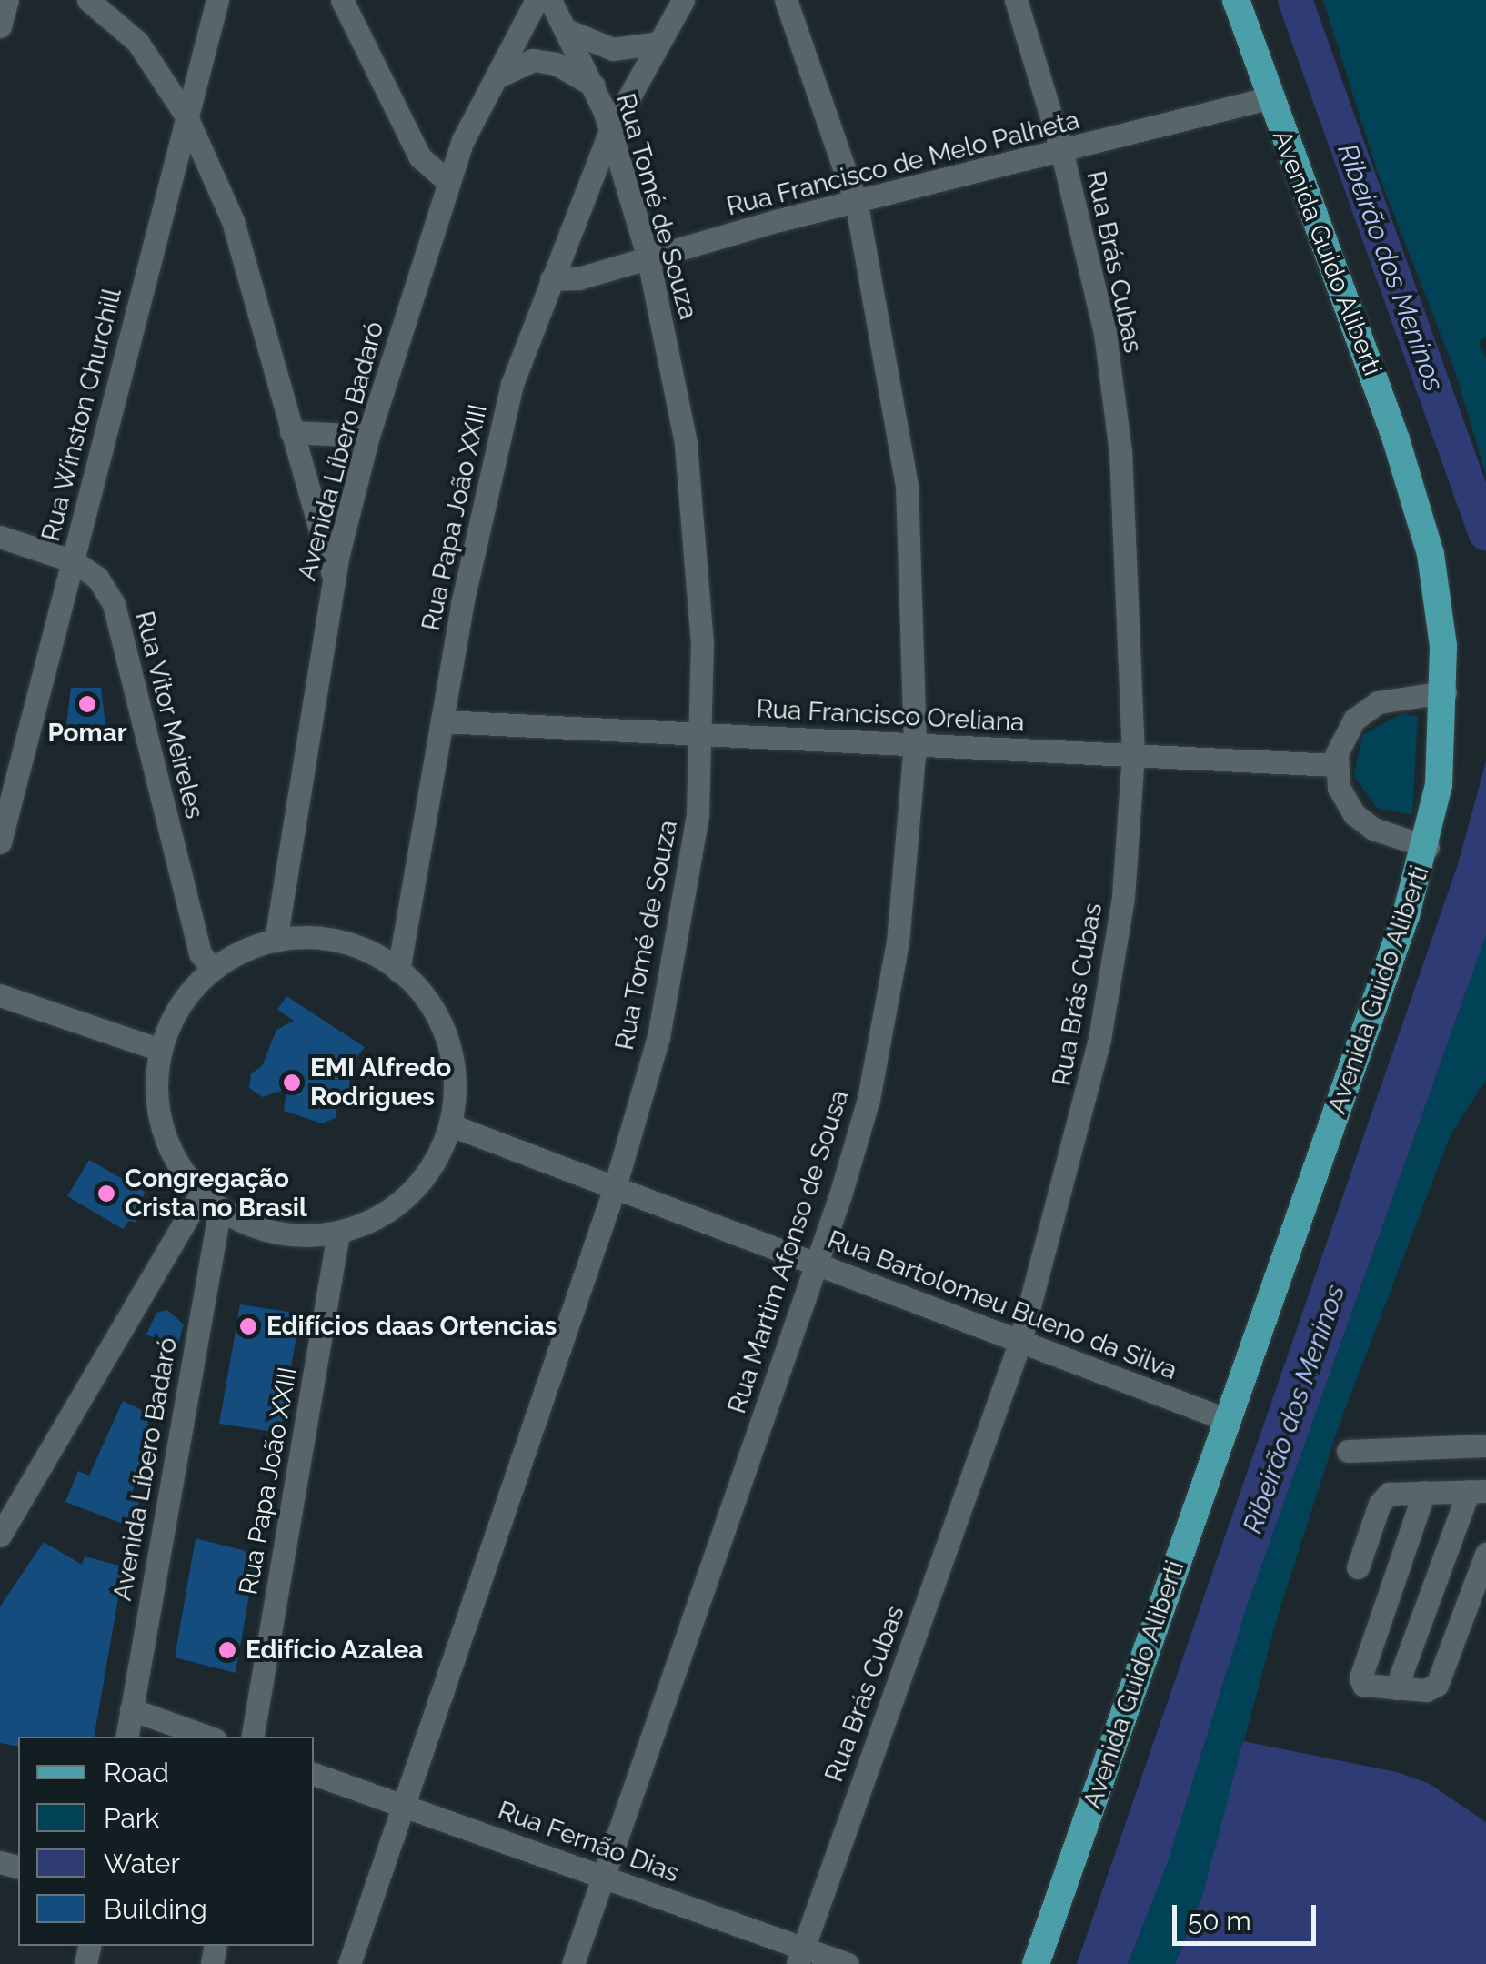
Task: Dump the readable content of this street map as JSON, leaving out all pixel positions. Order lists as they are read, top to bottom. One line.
{"streets":{"main road":["Avenida Guido Aliberti"],"street":["Rua Francisco de Melo Palheta","Rua Tomé de Souza","Rua Brás Cubas","Rua Winston Churchill","Avenida Líbero Badaró","Rua Papa João XXIII","Rua Vitor Meireles","Rua Francisco Oreliana","Rua Martim Afonso de Sousa","Rua Bartolomeu Bueno da Silva","Rua Fernão Dias"]},"crossings":[["Rua Francisco de Melo Palheta","Rua Tomé de Souza"],["Rua Francisco de Melo Palheta","Avenida Guido Aliberti"],["Rua Francisco de Melo Palheta","Rua Brás Cubas"],["Rua Francisco de Melo Palheta","Rua Papa João XXIII"],["Rua Francisco de Melo Palheta","Rua Martim Afonso de Sousa"],["Rua Tomé de Souza","Rua Papa João XXIII"],["Rua Tomé de Souza","Rua Francisco Oreliana"],["Rua Tomé de Souza","Rua Bartolomeu Bueno da Silva"],["Rua Tomé de Souza","Rua Fernão Dias"],["Avenida Guido Aliberti","Rua Bartolomeu Bueno da Silva"],["Rua Brás Cubas","Rua Francisco Oreliana"],["Rua Brás Cubas","Rua Bartolomeu Bueno da Silva"],["Rua Brás Cubas","Rua Fernão Dias"],["Rua Winston Churchill","Rua Vitor Meireles"],["Avenida Líbero Badaró","Rua Papa João XXIII"],["Avenida Líbero Badaró","Rua Vitor Meireles"],["Avenida Líbero Badaró","Rua Bartolomeu Bueno da Silva"],["Rua Papa João XXIII","Rua Vitor Meireles"],["Rua Papa João XXIII","Rua Francisco Oreliana"],["Rua Papa João XXIII","Rua Bartolomeu Bueno da Silva"],["Rua Vitor Meireles","Rua Bartolomeu Bueno da Silva"],["Rua Francisco Oreliana","Rua Martim Afonso de Sousa"],["Rua Martim Afonso de Sousa","Rua Bartolomeu Bueno da Silva"],["Rua Martim Afonso de Sousa","Rua Fernão Dias"]],"water":["Ribeirão dos Meninos"],"places":["Pomar","EMI Alfredo Rodrigues","Congregação Crista no Brasil","Edifícios daas Ortencias","Edifício Azalea"],"legend":["Road","Park","Water","Building"],"scale_bar":"50 m"}
